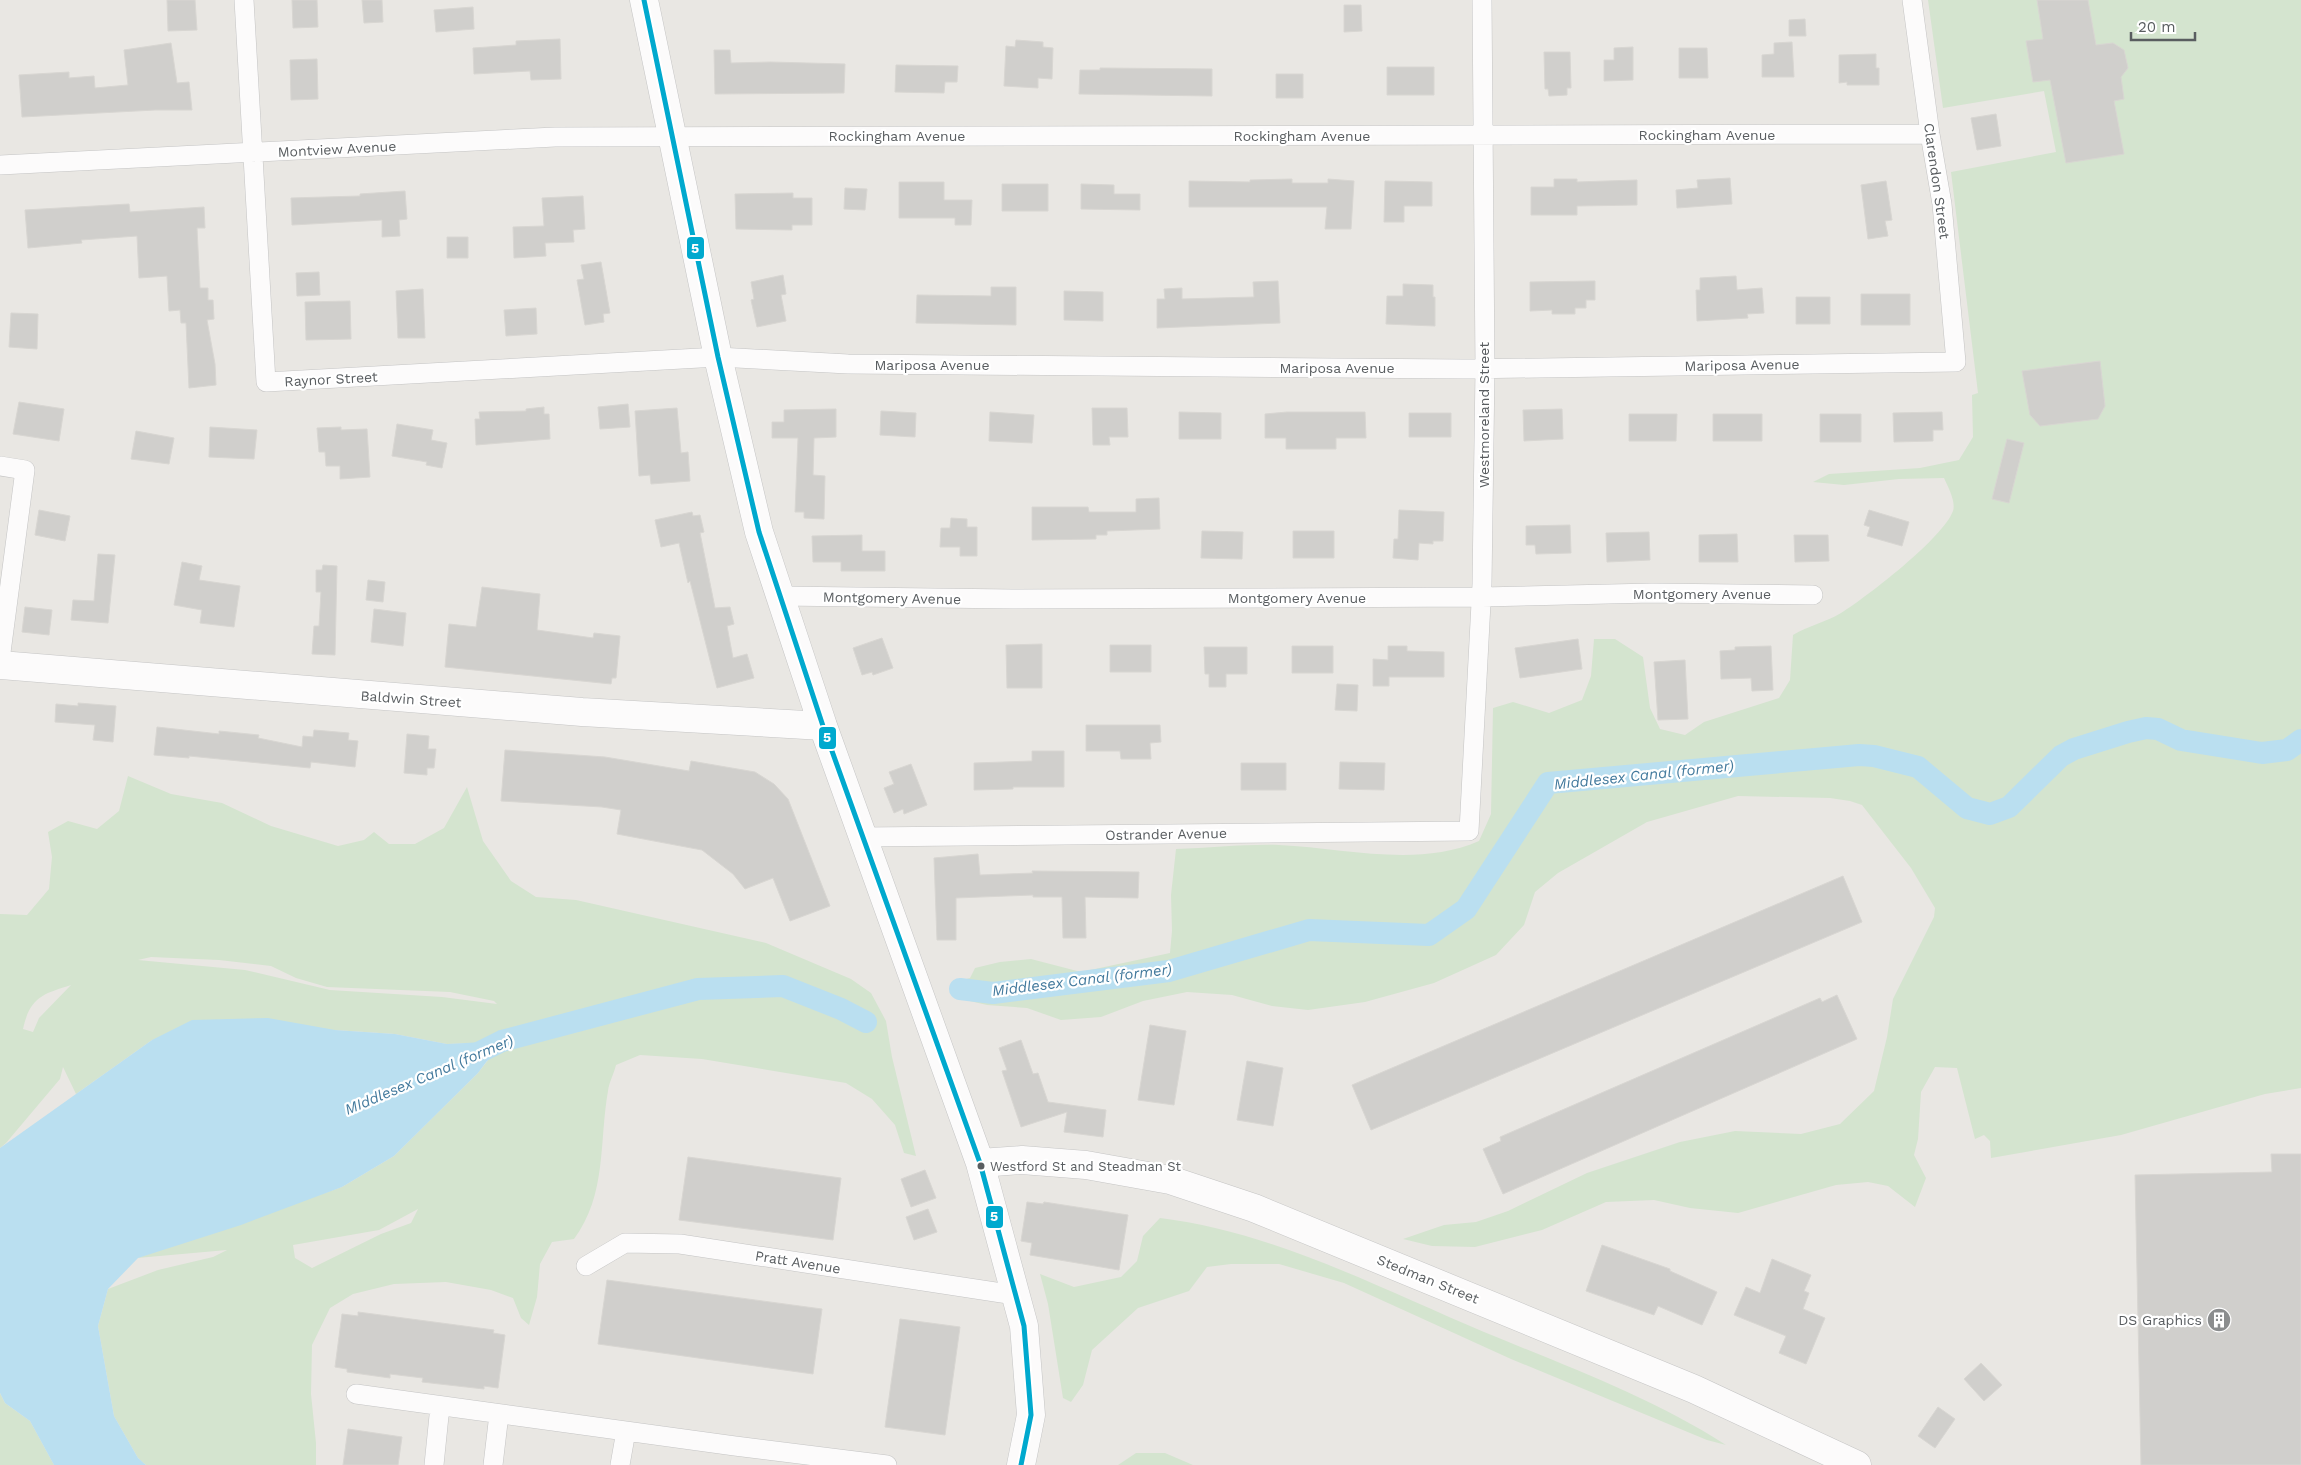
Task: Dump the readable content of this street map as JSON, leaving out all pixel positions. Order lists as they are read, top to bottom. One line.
{"streets":{"main road":["Baldwin Street","Stedman Street"],"street":["Rockingham Avenue","Montview Avenue","Clarendon Street","Mariposa Avenue","Raynor Street","Westmoreland Street","Montgomery Avenue","Ostrander Avenue","Pratt Avenue"]},"crossings":[["Rockingham Avenue","Montview Avenue"],["Rockingham Avenue","Clarendon Street"],["Rockingham Avenue","Westmoreland Street"],["Montview Avenue","Raynor Street"],["Clarendon Street","Mariposa Avenue"],["Mariposa Avenue","Raynor Street"],["Mariposa Avenue","Westmoreland Street"],["Westmoreland Street","Montgomery Avenue"],["Westmoreland Street","Ostrander Avenue"]],"water":["Middlesex Canal (former)","MIddlesex Canal (former)"],"places":{"other":["Westford St and Steadman St"],"building":["DS Graphics"]},"lines":["transit line 5"],"scale_bar":"20 m"}
